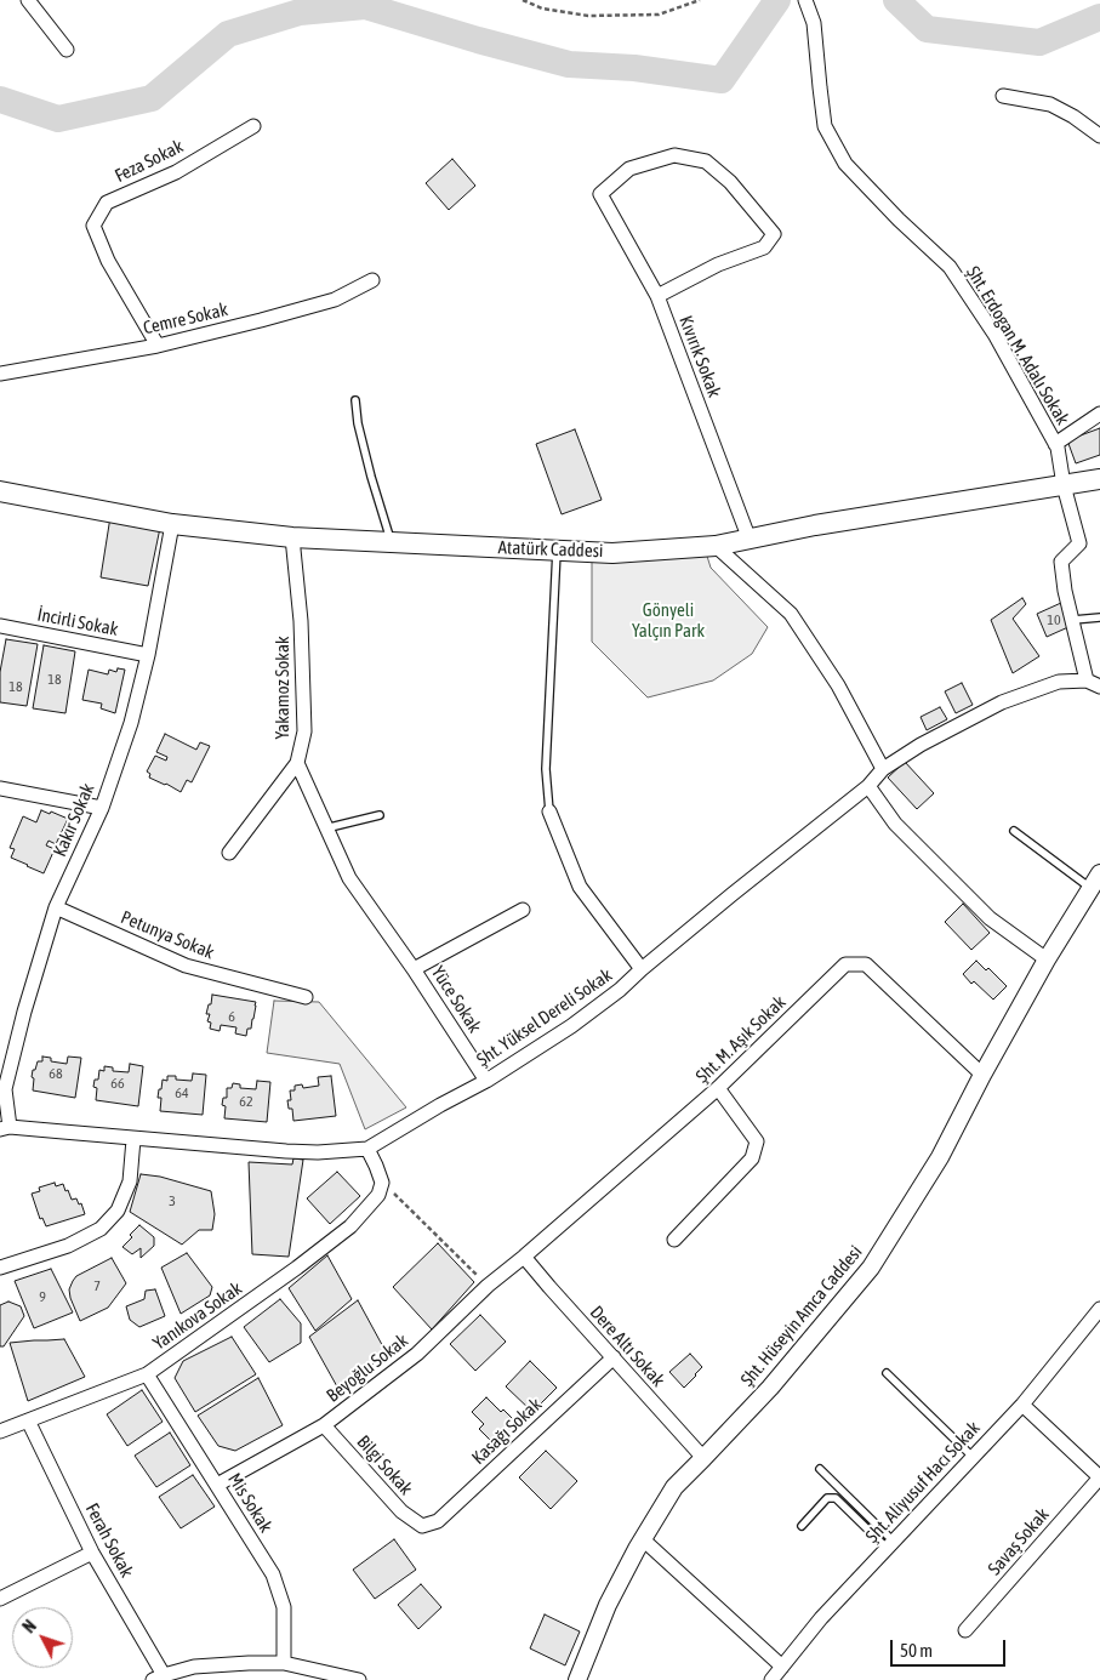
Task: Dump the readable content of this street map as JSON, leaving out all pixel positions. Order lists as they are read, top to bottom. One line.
{"streets":{"main road":["Atatürk Caddesi"],"street":["Feza Sokak","Cemre Sokak","Şht. Erdogan M. Adalı Sokak","Kıvırık Sokak","İncirli Sokak","Yakamoz Sokak","Kakır Sokak","Petunya Sokak","Yüce Sokak","Şht. Yüksel Dereli Sokak","Şht. M. Aşık Sokak","Yanıkova Sokak","Şht. Hüseyin Amca Caddesi","Dere Altı Sokak","Beyoğlu Sokak","Kasağı Sokak","Bilgi Sokak","Şht. Aliyusuf Hacı Sokak","Mis Sokak","Ferah Sokak","Savaş Sokak"]},"crossings":[["Feza Sokak","Cemre Sokak"],["Şht. Erdogan M. Adalı Sokak","Atatürk Caddesi"],["Kıvırık Sokak","Atatürk Caddesi"],["Atatürk Caddesi","Yakamoz Sokak"],["Atatürk Caddesi","Kakır Sokak"],["İncirli Sokak","Kakır Sokak"],["Kakır Sokak","Petunya Sokak"],["Kakır Sokak","Şht. Yüksel Dereli Sokak"],["Yüce Sokak","Şht. Yüksel Dereli Sokak"],["Şht. M. Aşık Sokak","Şht. Hüseyin Amca Caddesi"],["Şht. M. Aşık Sokak","Dere Altı Sokak"],["Şht. M. Aşık Sokak","Beyoğlu Sokak"],["Yanıkova Sokak","Mis Sokak"],["Yanıkova Sokak","Ferah Sokak"],["Şht. Hüseyin Amca Caddesi","Dere Altı Sokak"],["Dere Altı Sokak","Beyoğlu Sokak"],["Dere Altı Sokak","Kasağı Sokak"],["Beyoğlu Sokak","Bilgi Sokak"],["Beyoğlu Sokak","Mis Sokak"],["Kasağı Sokak","Bilgi Sokak"]],"parks":["Gönyeli Yalçın Park"],"house_numbers":["10","18","18","6","68","66","64","62","3","7","9"],"scale_bar":"50 m","north":"top left"}
